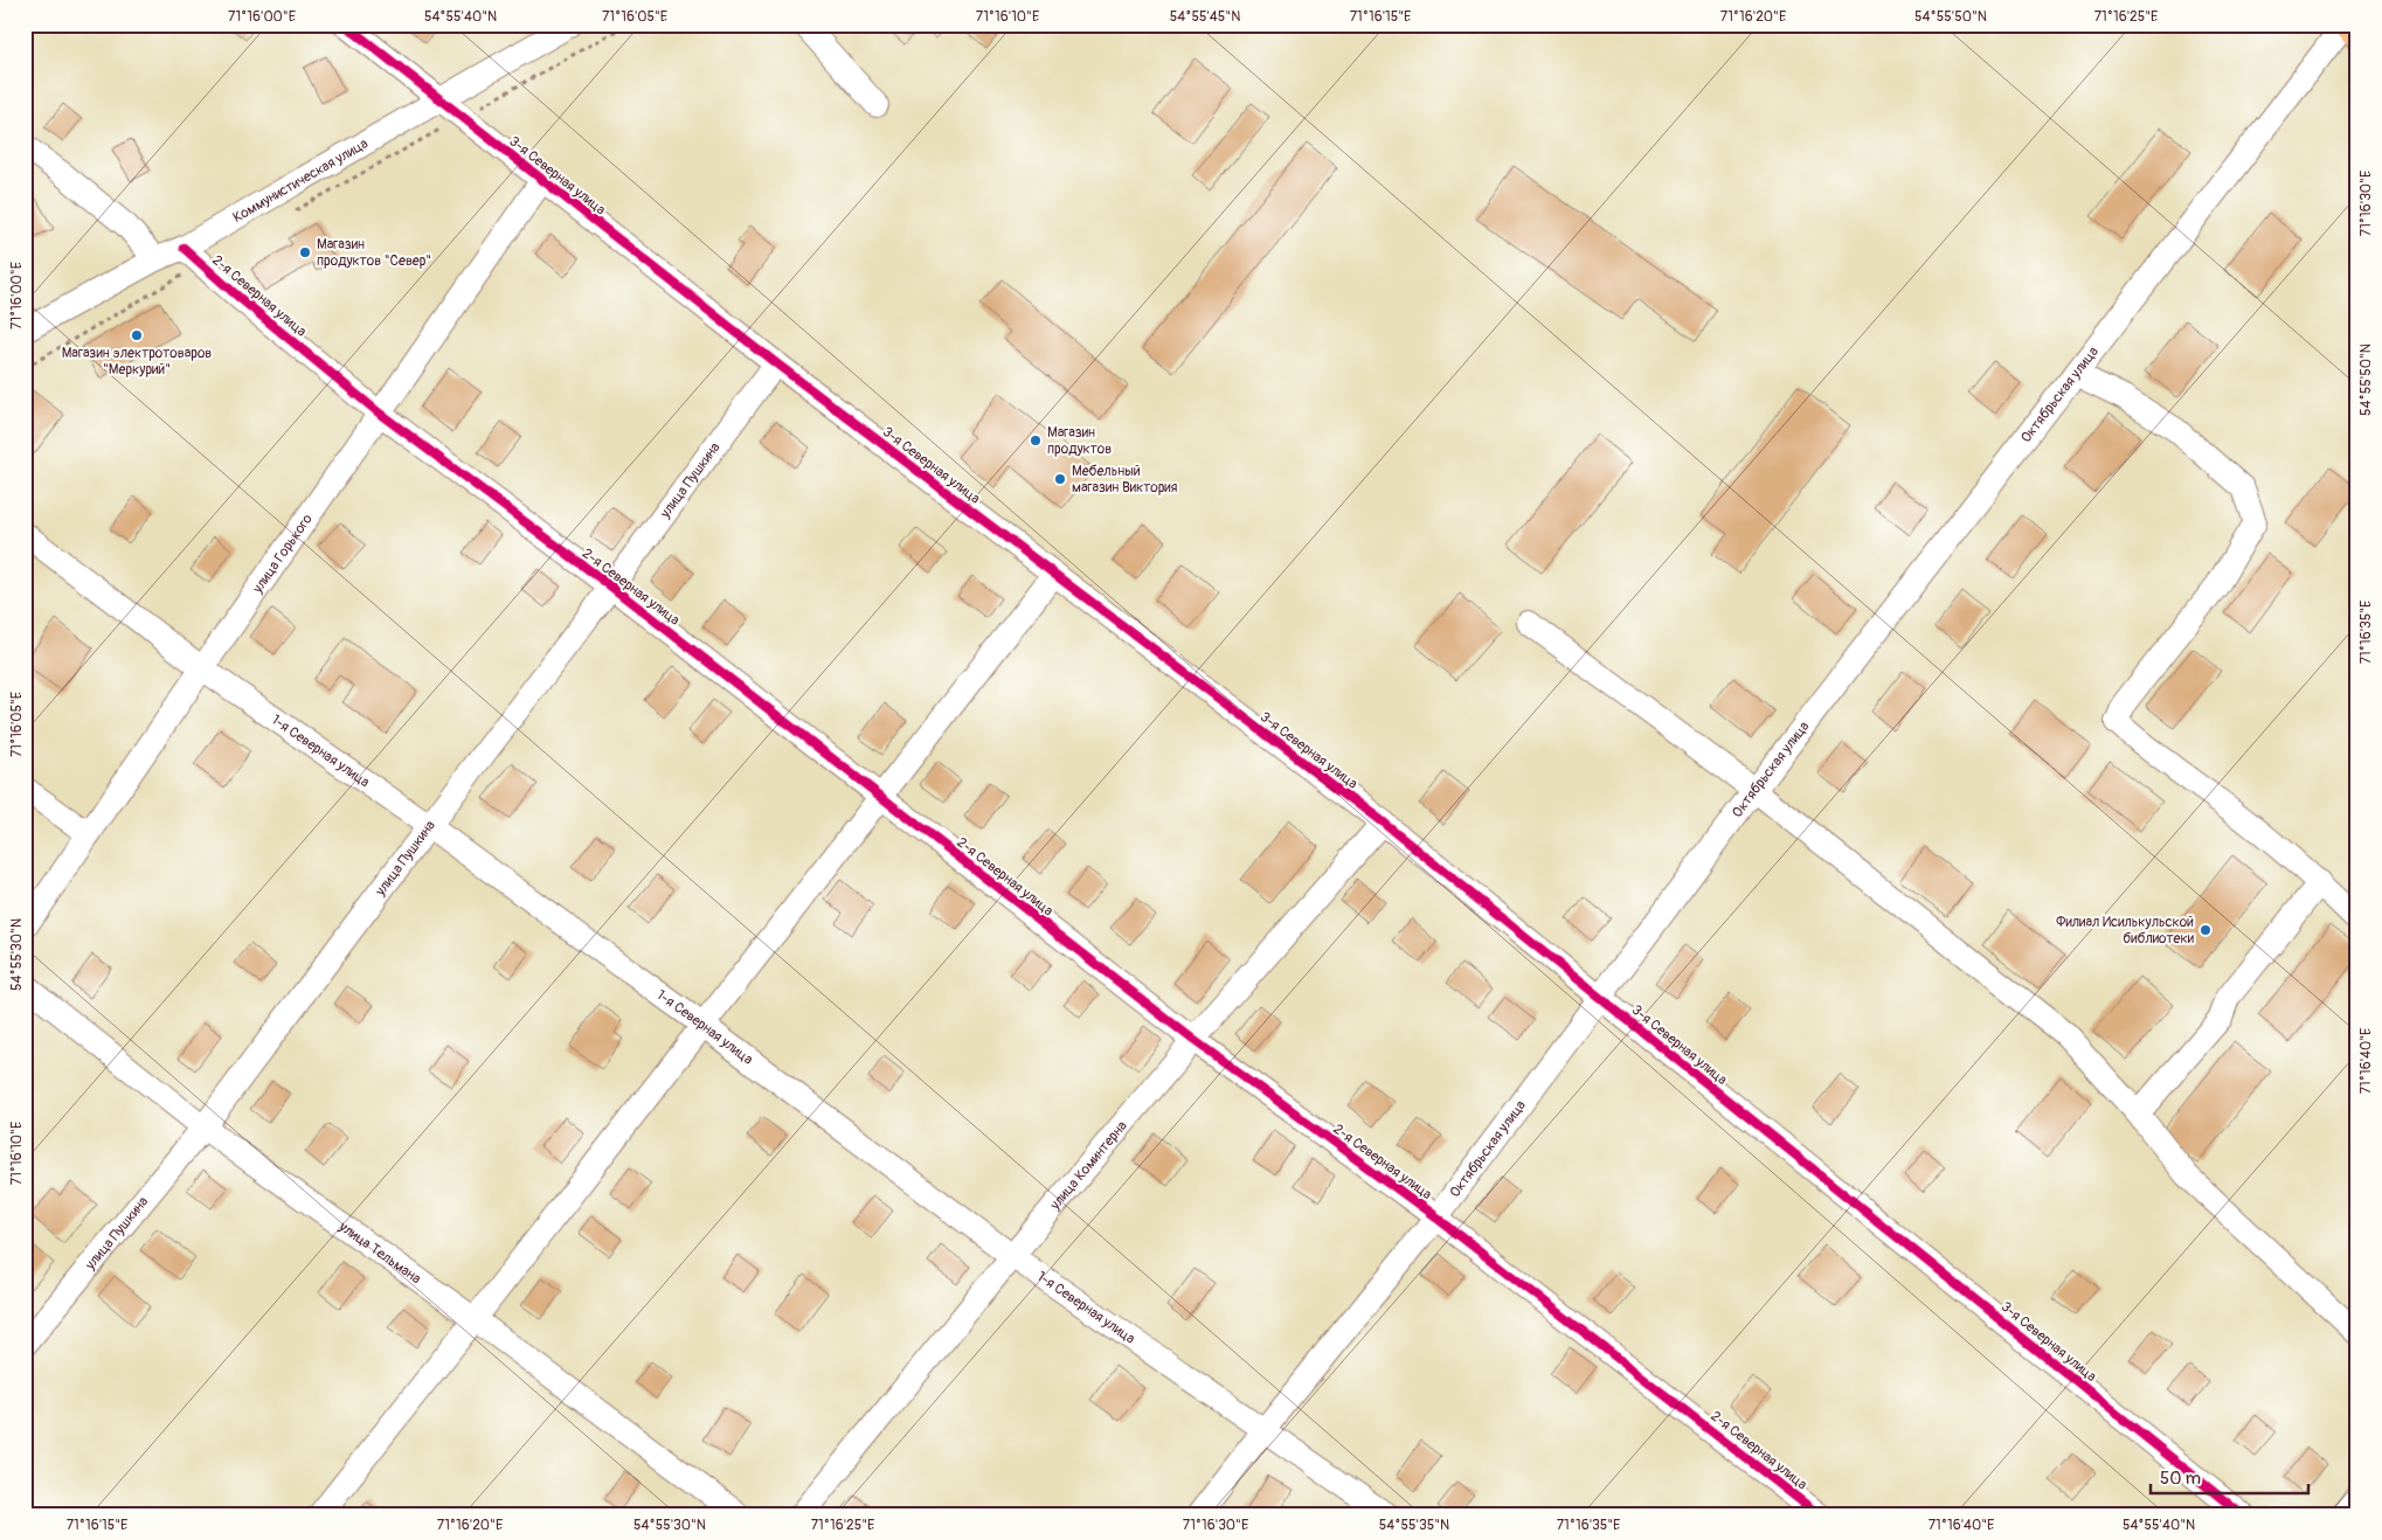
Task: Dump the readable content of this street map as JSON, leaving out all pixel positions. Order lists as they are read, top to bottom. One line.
{"streets":{"street":["3-я Северная улица","Коммунистическая улица","2-я Северная улица","Октябрьская улица","улица Пушкина","улица Горького","1-я Северная улица","улица Коминтерна","улица Тельмана"]},"crossings":[["3-я Северная улица","Коммунистическая улица"],["3-я Северная улица","Октябрьская улица"],["3-я Северная улица","улица Пушкина"],["3-я Северная улица","улица Горького"],["3-я Северная улица","улица Коминтерна"],["Коммунистическая улица","2-я Северная улица"],["2-я Северная улица","Октябрьская улица"],["2-я Северная улица","улица Пушкина"],["2-я Северная улица","улица Горького"],["2-я Северная улица","улица Коминтерна"],["Октябрьская улица","1-я Северная улица"],["улица Пушкина","1-я Северная улица"],["улица Пушкина","улица Тельмана"],["улица Горького","1-я Северная улица"],["1-я Северная улица","улица Коминтерна"]],"places":["Магазин продуктов \"Север\"","Магазин электротоваров \"Меркурий\"","Магазин продуктов","Мебельный магазин Виктория","Филиал Исилькульской библиотеки"],"scale_bar":"50 m","coordinates":["71°16'00\"E","54°55'40\"N","71°16'05\"E","71°16'10\"E","54°55'45\"N","71°16'15\"E","71°16'20\"E","54°55'50\"N","71°16'25\"E","71°16'30\"E","71°16'35\"E","54°55'30\"N","71°16'40\"E","54°55'35\"N"]}
